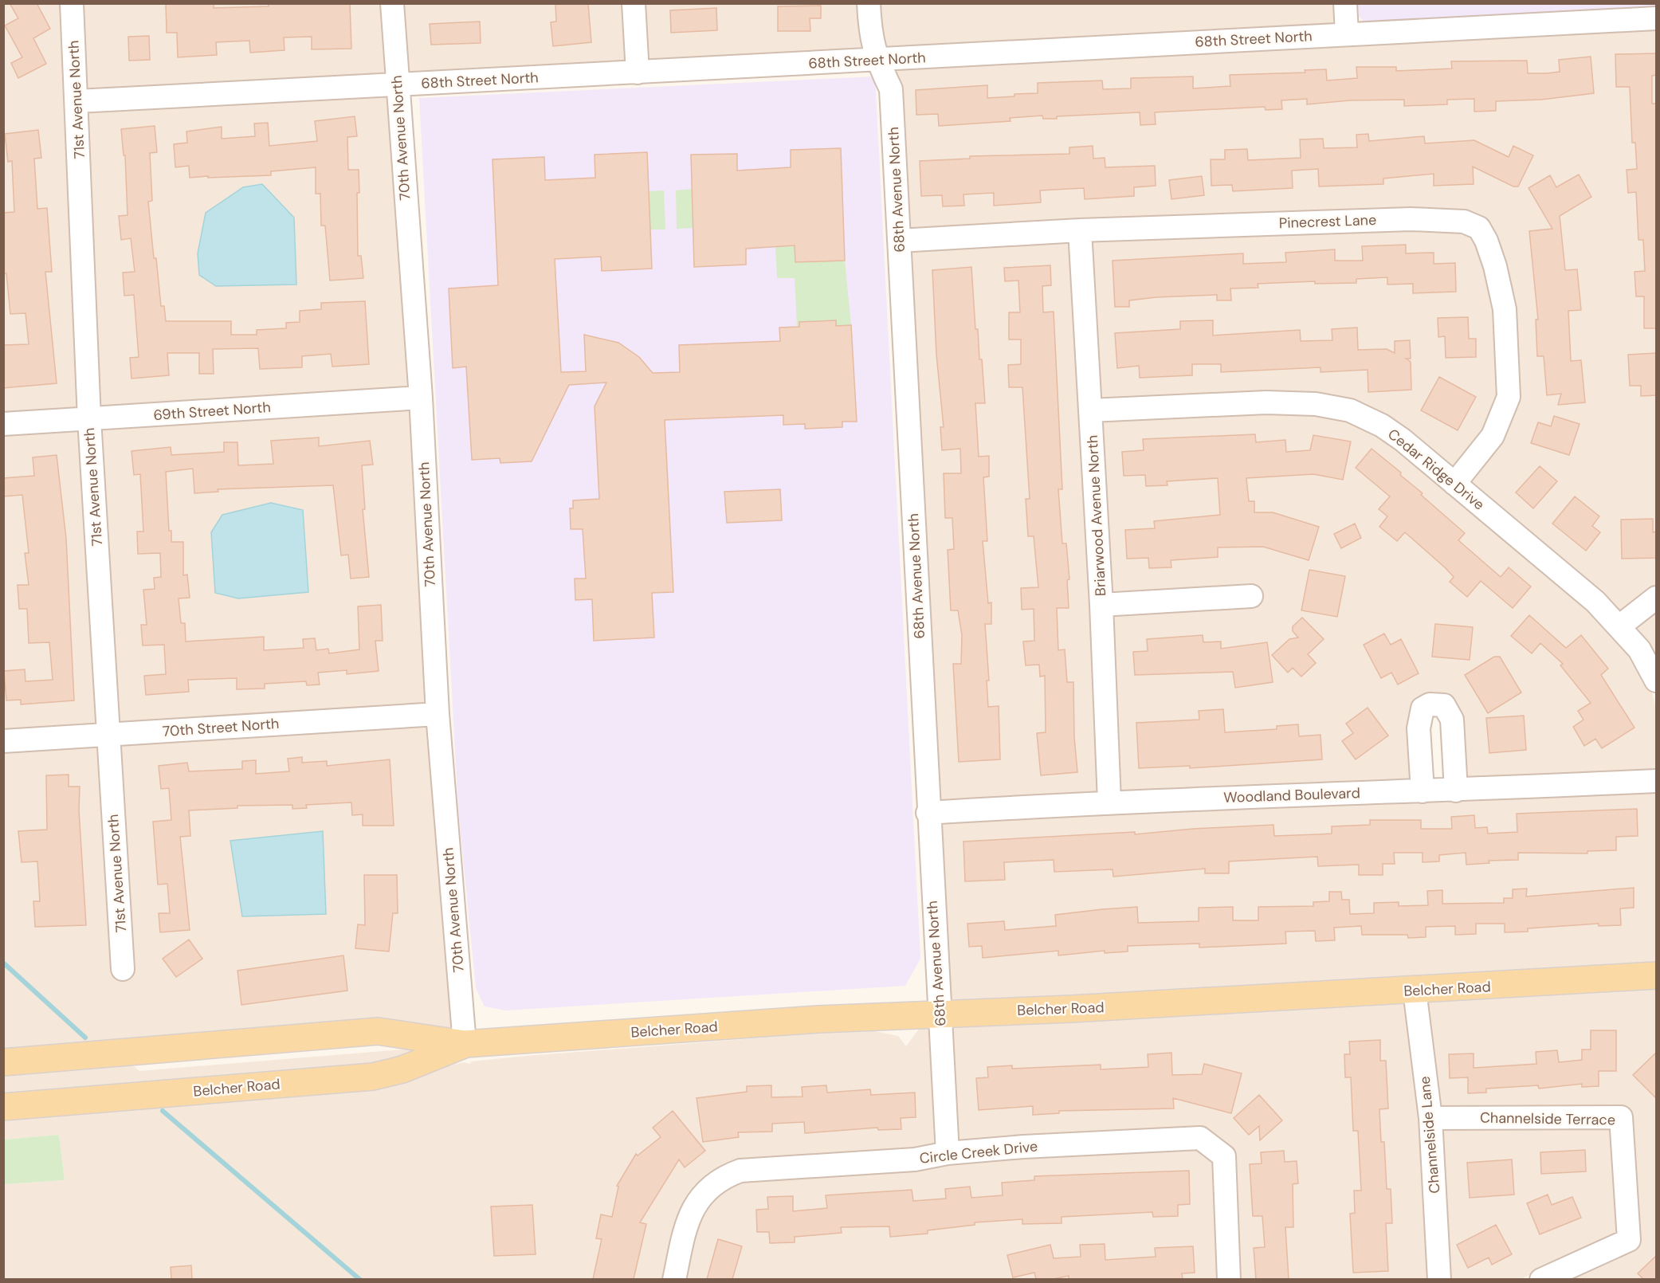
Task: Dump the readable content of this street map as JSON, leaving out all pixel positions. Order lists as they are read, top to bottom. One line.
{"streets":{"main road":["Belcher Road"],"street":["68th Street North","71st Avenue North","70th Avenue North","68th Avenue North","Pinecrest Lane","69th Street North","Cedar Ridge Drive","Briarwood Avenue North","70th Street North","Woodland Boulevard","Channelside Terrace","Channelside Lane","Circle Creek Drive"]},"crossings":[["68th Street North","71st Avenue North"],["68th Street North","70th Avenue North"],["68th Street North","68th Avenue North"],["71st Avenue North","69th Street North"],["71st Avenue North","70th Street North"],["70th Avenue North","69th Street North"],["70th Avenue North","70th Street North"],["70th Avenue North","Belcher Road"],["68th Avenue North","Pinecrest Lane"],["68th Avenue North","Woodland Boulevard"],["68th Avenue North","Belcher Road"],["68th Avenue North","Circle Creek Drive"],["Pinecrest Lane","Cedar Ridge Drive"],["Pinecrest Lane","Briarwood Avenue North"],["Cedar Ridge Drive","Briarwood Avenue North"],["Briarwood Avenue North","Woodland Boulevard"],["Belcher Road","Channelside Lane"],["Channelside Terrace","Channelside Lane"]]}
